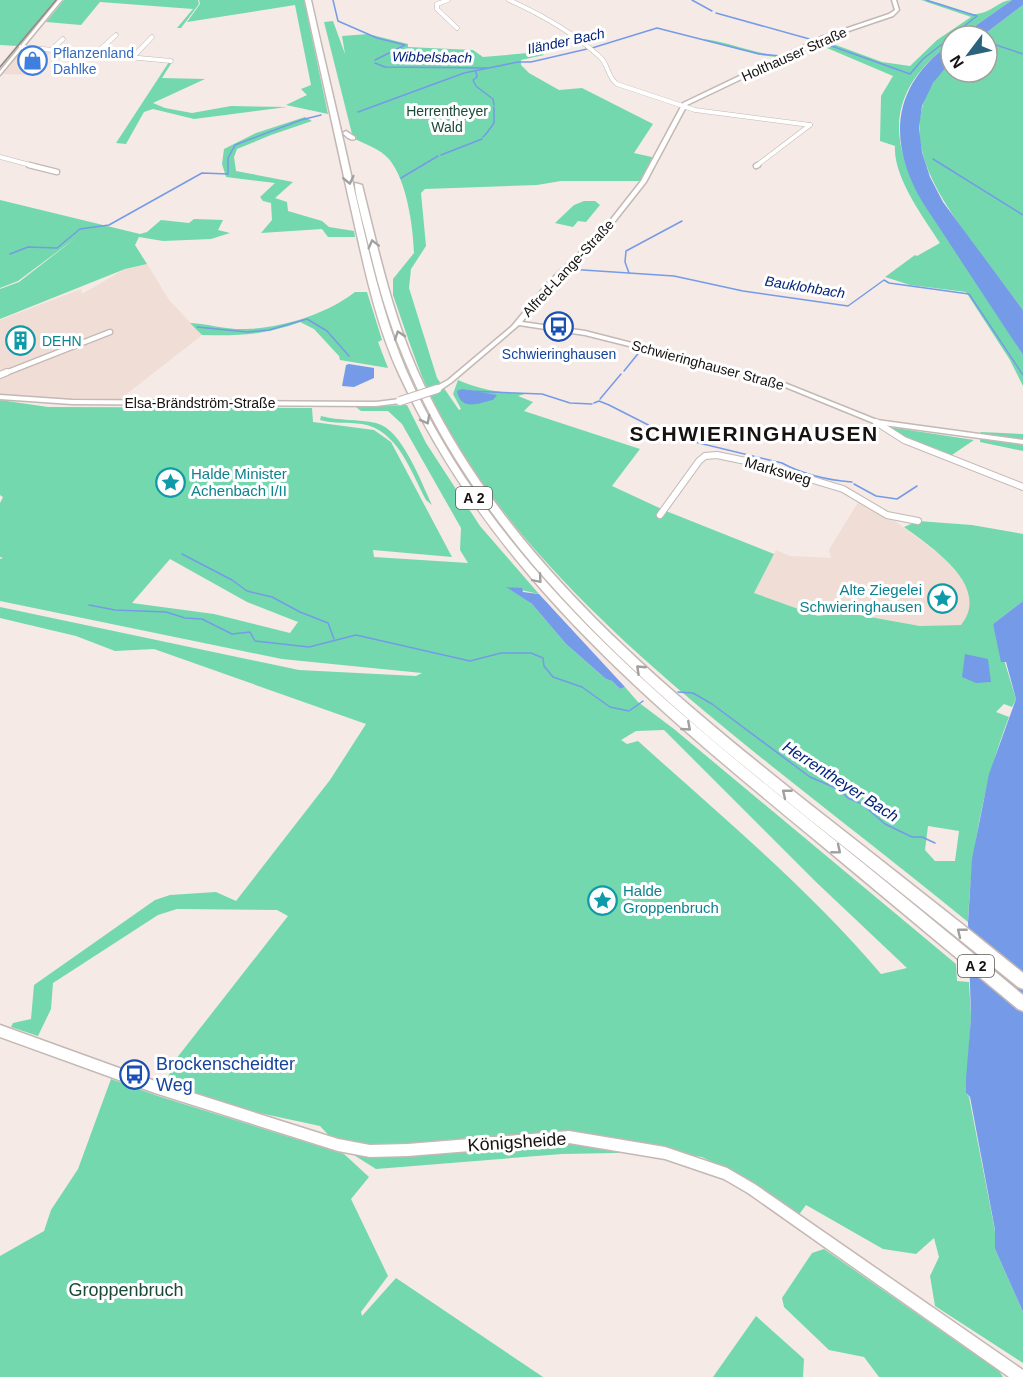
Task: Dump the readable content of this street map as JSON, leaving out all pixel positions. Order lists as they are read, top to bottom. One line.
{"streets":{"highway":["A 2"],"street":["Holthauser Straße","Alfred-Lange-Straße","Schwieringhauser Straße","Elsa-Brändström-Straße","Marksweg","Königsheide"]},"crossings":[["Holthauser Straße","Alfred-Lange-Straße"],["Alfred-Lange-Straße","Schwieringhauser Straße"],["Alfred-Lange-Straße","Elsa-Brändström-Straße"]],"districts":["SCHWIERINGHAUSEN"],"water":["Iländer Bach","Wibbelsbach","Bauklohbach","Herrentheyer Bach"],"parks":["Herrentheyer Wald","Groppenbruch"],"places":{"shop":["Pflanzenland Dahlke"],"bus stop":["Schwieringhausen","Brockenscheidter Weg"],"building":["DEHN"],"place":["Halde Minister Achenbach I/II","Alte Ziegelei Schwieringhausen","Halde Groppenbruch"]},"north":"bottom left"}
